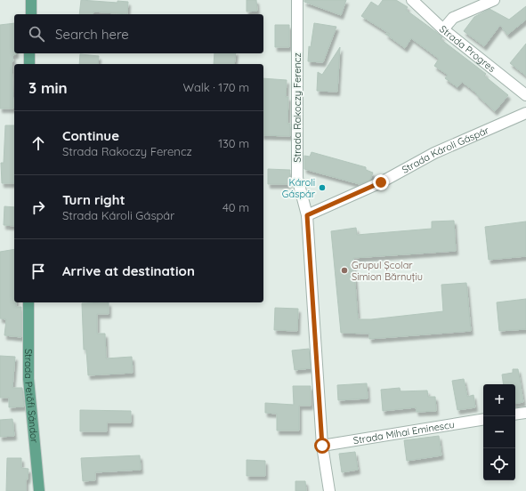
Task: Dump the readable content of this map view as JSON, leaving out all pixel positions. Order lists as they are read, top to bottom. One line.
{"streets":{"main road":["Strada Petőfi Sándor"],"street":["Strada Progres","Strada Rakoczy Ferencz","Strada Károli Gáspár","Strada Mihai Eminescu"]},"crossings":[["Strada Rakoczy Ferencz","Strada Károli Gáspár"],["Strada Rakoczy Ferencz","Strada Mihai Eminescu"]],"places":["Károli Gáspár","Grupul Școlar Simion Bărnuțiu"],"page":{"search":"Search here","heading":["3 min","Walk · 170 m"],"list":[["Continue","Strada Rakoczy Ferencz","130 m"],["Turn right","Strada Károli Gáspár","40 m"],"Arrive at destination"],"map_buttons":["+","−"]}}
